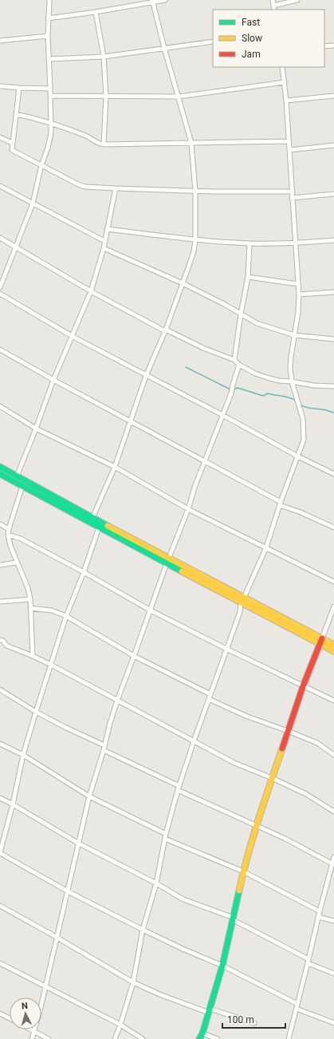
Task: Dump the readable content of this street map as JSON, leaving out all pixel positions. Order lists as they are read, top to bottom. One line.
{"legend":["Fast","Slow","Jam"],"scale_bar":"100 m","north":"top"}
